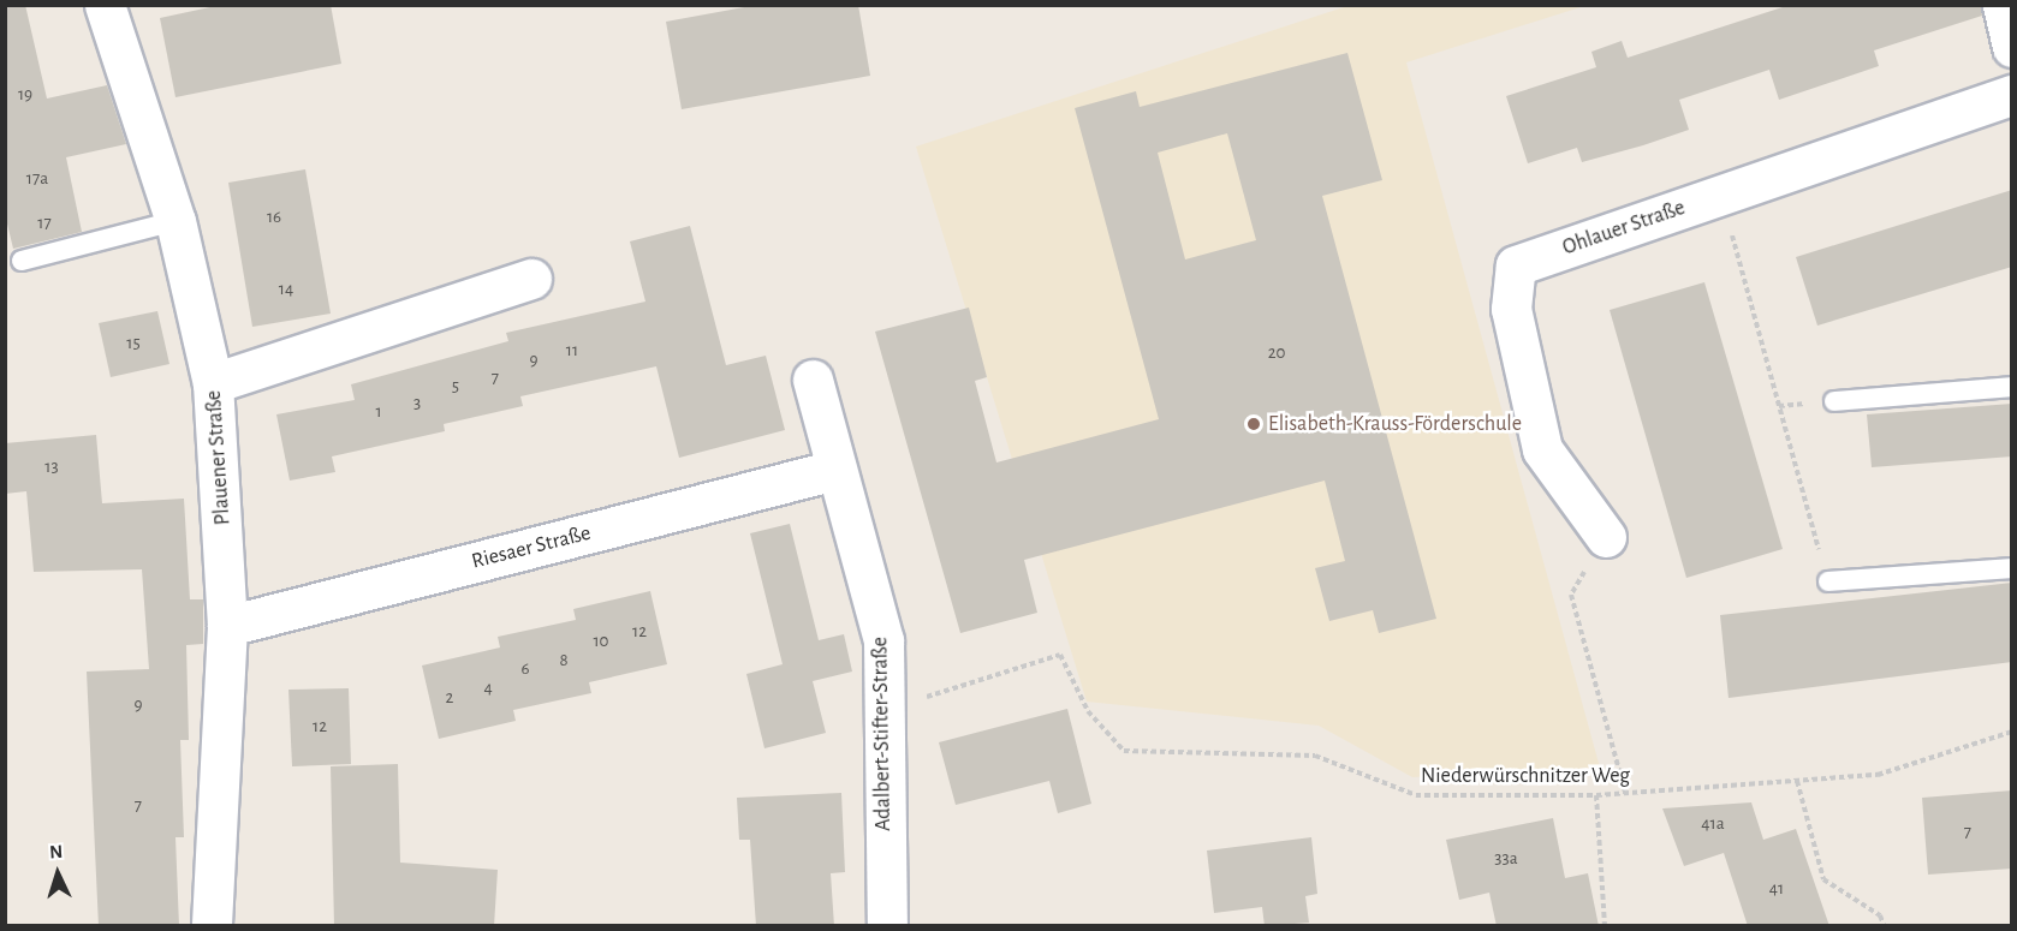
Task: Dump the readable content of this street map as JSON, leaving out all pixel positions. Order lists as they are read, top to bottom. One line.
{"streets":{"street":["Ohlauer Straße","Plauener Straße","Riesaer Straße","Adalbert-Stifter-Straße"],"path":["Niederwürschnitzer Weg"]},"crossings":[["Plauener Straße","Riesaer Straße"],["Riesaer Straße","Adalbert-Stifter-Straße"],["Adalbert-Stifter-Straße","Niederwürschnitzer Weg"]],"places":["Elisabeth-Krauss-Förderschule"],"house_numbers":["19","17a","16","17","14","15","11","20","9","7","5","3","1","13","12","10","8","6","4","2","9","12","7","41a","7","33a","41"],"north":"top"}
